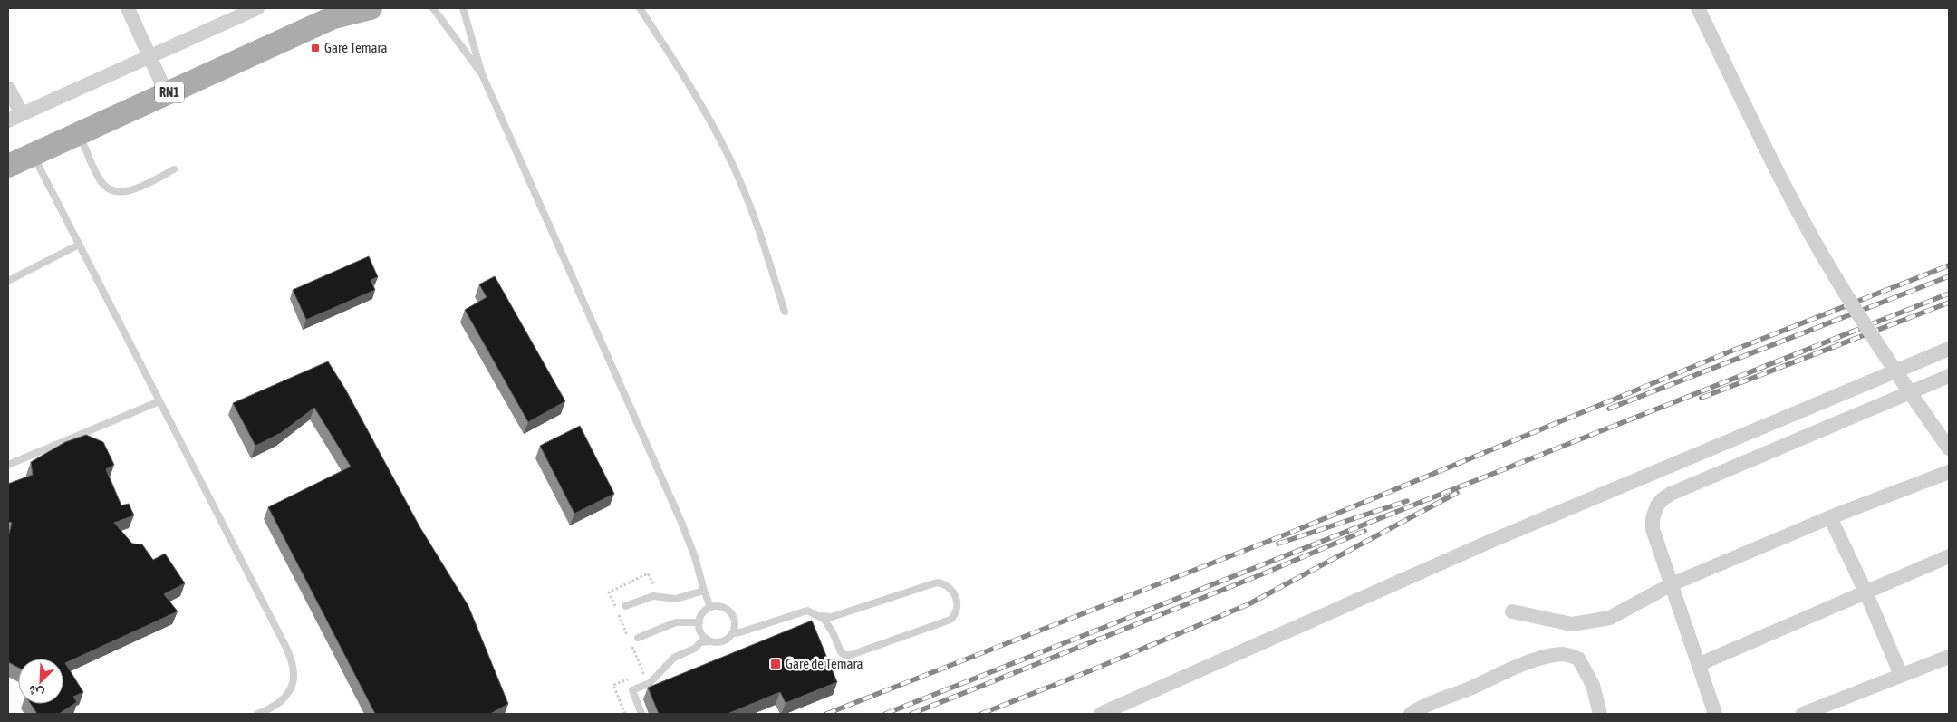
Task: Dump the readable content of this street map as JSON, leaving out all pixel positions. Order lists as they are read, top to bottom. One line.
{"streets":{"main road":["RN1"]},"places":{"transit":["Gare Temara","Gare de Témara"]},"north":"bottom left"}
